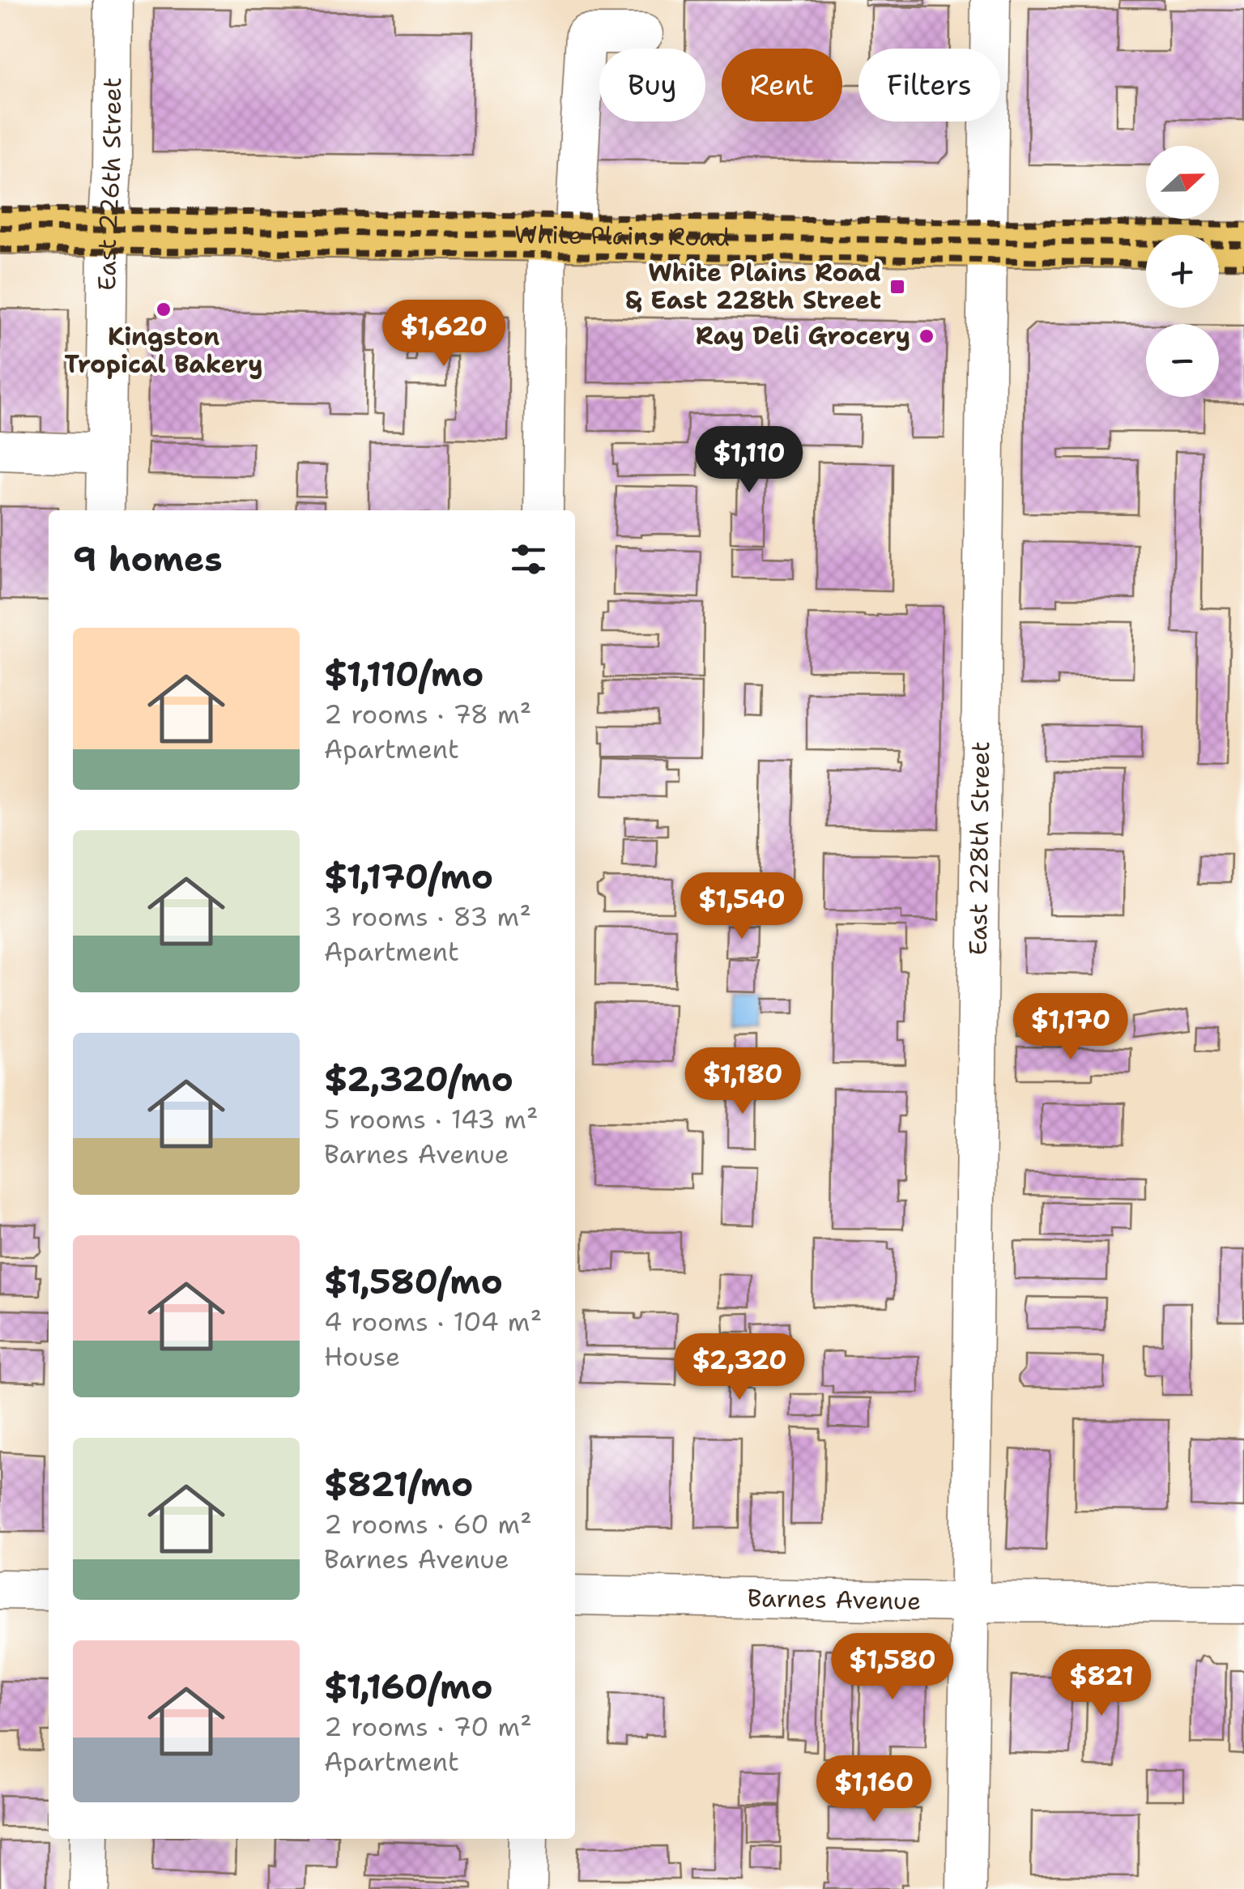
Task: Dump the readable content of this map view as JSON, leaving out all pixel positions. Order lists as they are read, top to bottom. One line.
{"streets":{"main road":["White Plains Road"],"street":["East 226th Street","East 228th Street","Barnes Avenue"]},"crossings":[["East 226th Street","White Plains Road"],["White Plains Road","East 228th Street"],["East 228th Street","Barnes Avenue"]],"places":{"transit":["White Plains Road & East 228th Street"],"other":["Kingston Tropical Bakery","Ray Deli Grocery"]},"north":"right","page":{"chip":["Buy","Rent","Filters"],"map_buttons":["+","−"],"price":["$1,620","$1,110","$1,540","$1,170","$1,180","$2,320","$1,580","$821","$1,160"],"heading":"9 homes","list":[{"name":"$1,110/mo","note":"2 rooms · 78 m² · Apartment"},{"name":"$1,170/mo","note":"3 rooms · 83 m² · Apartment"},{"name":"$2,320/mo","note":"5 rooms · 143 m² · Barnes Avenue"},{"name":"$1,580/mo","note":"4 rooms · 104 m² · House"},{"name":"$821/mo","note":"2 rooms · 60 m² · Barnes Avenue"},{"name":"$1,160/mo","note":"2 rooms · 70 m² · Apartment"}]}}
